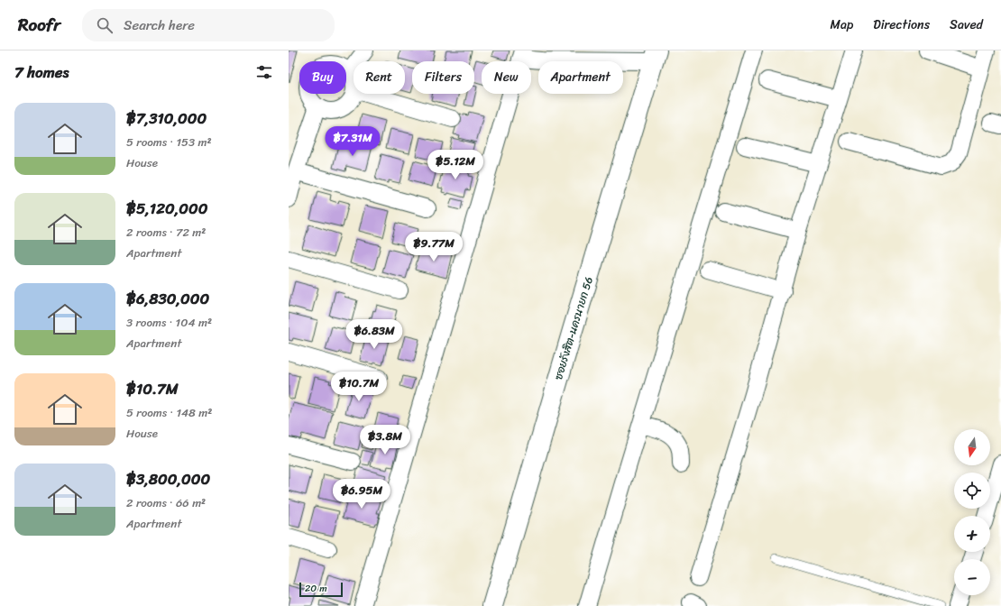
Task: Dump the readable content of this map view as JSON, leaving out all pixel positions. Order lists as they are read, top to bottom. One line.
{"streets":{"street":["ซอยรังสิต-นครนายก 56"]},"scale_bar":"20 m","north":"bottom","page":{"header":"Roofr","search":"Search here","nav":["Map","Directions","Saved"],"heading":"7 homes","chip":["Buy","Rent","Filters","New","Apartment"],"list":[{"name":"฿7,310,000","note":"5 rooms · 153 m² · House"},{"name":"฿5,120,000","note":"2 rooms · 72 m² · Apartment"},{"name":"฿6,830,000","note":"3 rooms · 104 m² · Apartment"},{"name":"฿10.7M","note":"5 rooms · 148 m² · House"},{"name":"฿3,800,000","note":"2 rooms · 66 m² · Apartment"}],"price":["฿7.31M","฿5.12M","฿9.77M","฿6.83M","฿10.7M","฿3.8M","฿6.95M"],"map_buttons":["+","−"],"scale":"20 m"}}
